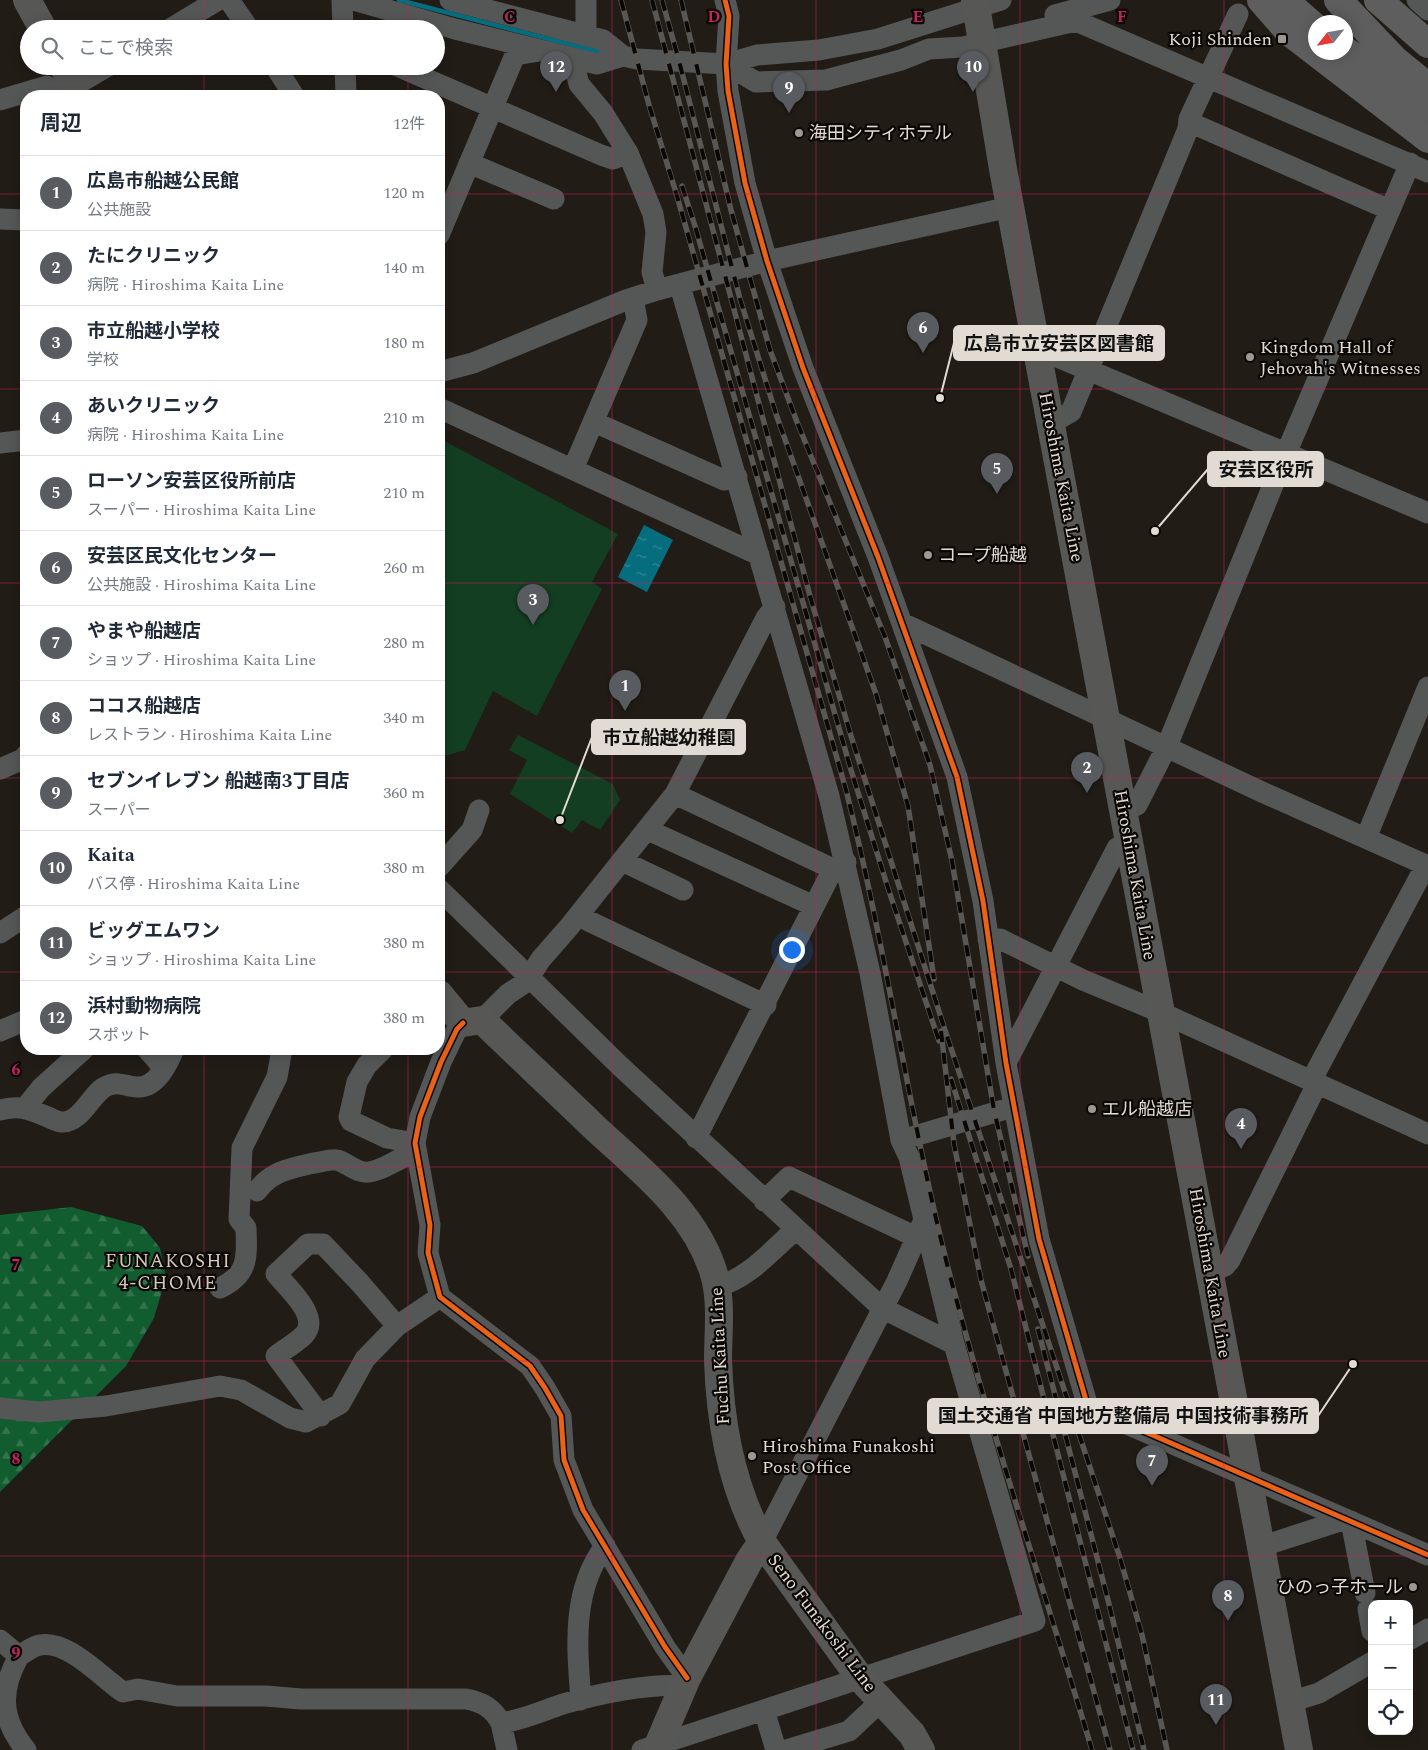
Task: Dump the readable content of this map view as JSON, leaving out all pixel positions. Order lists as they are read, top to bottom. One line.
{"streets":{"main road":["Hiroshima Kaita Line","Fuchu Kaita Line","Seno Funakoshi Line"]},"crossings":[["Fuchu Kaita Line","Seno Funakoshi Line"]],"districts":["FUNAKOSHI 4-CHOME"],"places":{"transit":["Koji Shinden"],"other":["海田シティホテル","Kingdom Hall of Jehovah's Witnesses","広島市立安芸区図書館","安芸区役所","コープ船越","市立船越幼稚園","エル船越店","国土交通省 中国地方整備局 中国技術事務所","Hiroshima Funakoshi Post Office","ひのっ子ホール"]},"north":"bottom left","page":{"search":"ここで検索","pins":["10","12","9","6","5","3","1","2","4","7","8","11"],"heading":["周辺","12件"],"list":[{"mark":"1","name":"広島市船越公民館","note":"公共施設","value":"120 m"},{"mark":"2","name":"たにクリニック","note":"病院 · Hiroshima Kaita Line","value":"140 m"},{"mark":"3","name":"市立船越小学校","note":"学校","value":"180 m"},{"mark":"4","name":"あいクリニック","note":"病院 · Hiroshima Kaita Line","value":"210 m"},{"mark":"5","name":"ローソン安芸区役所前店","note":"スーパー · Hiroshima Kaita Line","value":"210 m"},{"mark":"6","name":"安芸区民文化センター","note":"公共施設 · Hiroshima Kaita Line","value":"260 m"},{"mark":"7","name":"やまや船越店","note":"ショップ · Hiroshima Kaita Line","value":"280 m"},{"mark":"8","name":"ココス船越店","note":"レストラン · Hiroshima Kaita Line","value":"340 m"},{"mark":"9","name":"セブンイレブン 船越南3丁目店","note":"スーパー","value":"360 m"},{"mark":"10","name":"Kaita","note":"バス停 · Hiroshima Kaita Line","value":"380 m"},{"mark":"11","name":"ビッグエムワン","note":"ショップ · Hiroshima Kaita Line","value":"380 m"},{"mark":"12","name":"浜村動物病院","note":"スポット","value":"380 m"}],"map_buttons":["+","−"]},"grid":{"columns":["C","D","E","F"],"rows":["6","7","8","9"]}}
